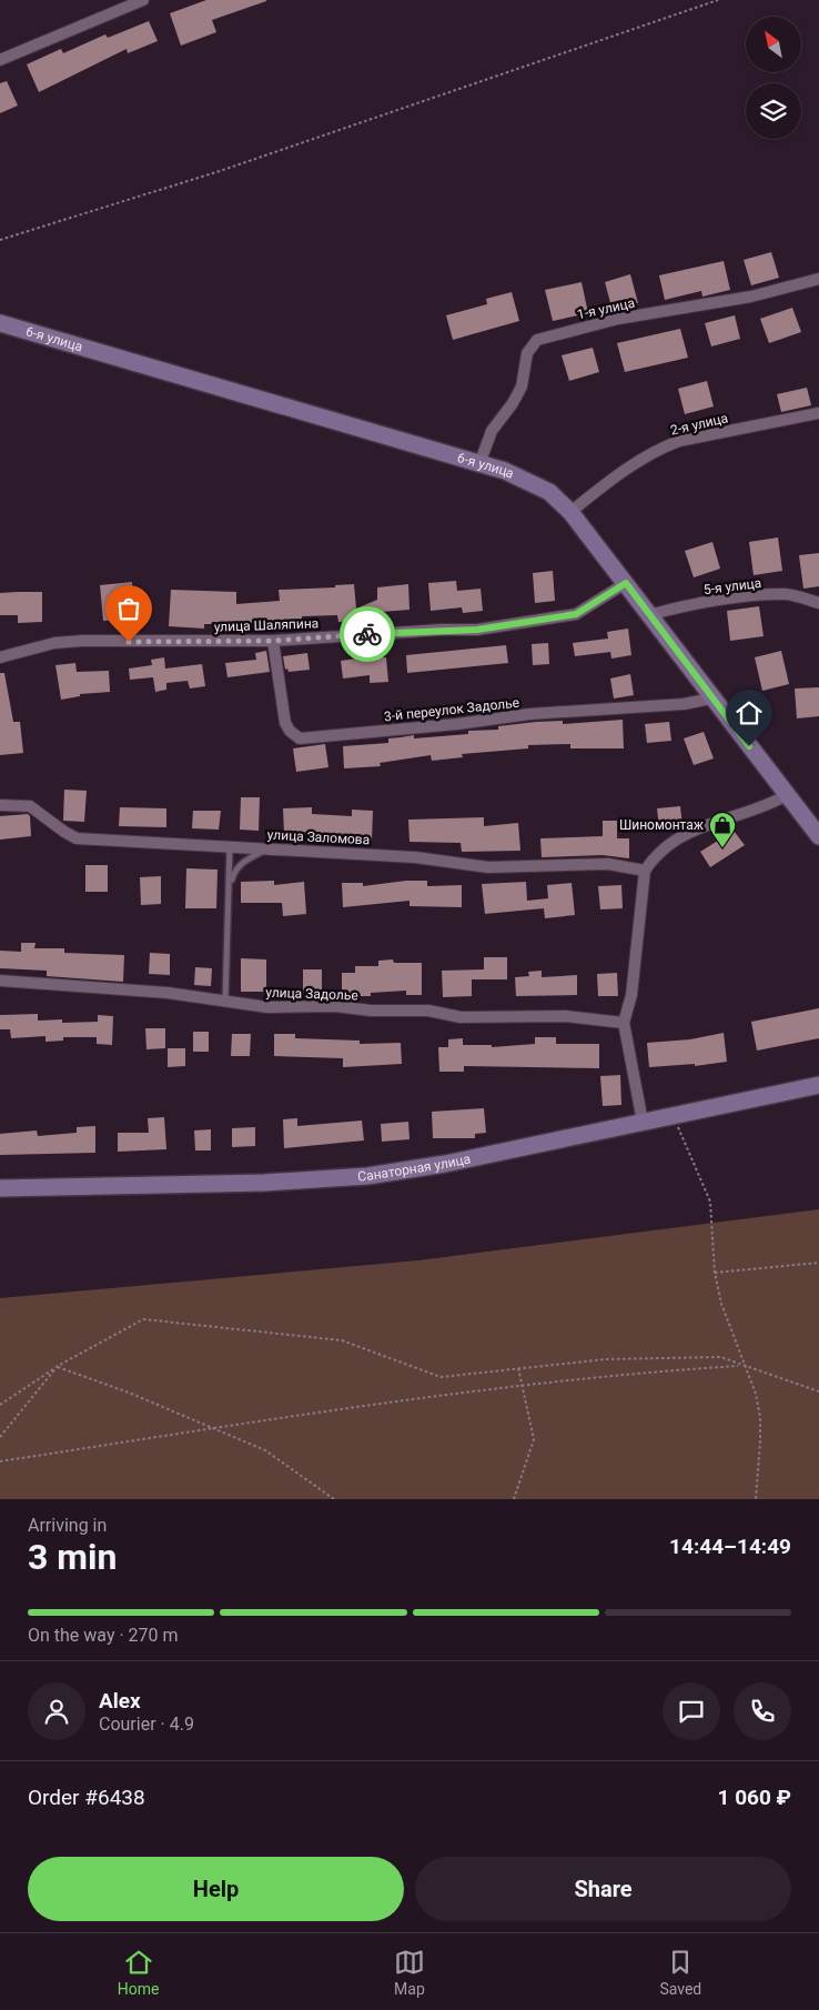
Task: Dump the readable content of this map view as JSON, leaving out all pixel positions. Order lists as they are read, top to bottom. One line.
{"streets":{"street":["1-я улица","6-я улица","2-я улица","5-я улица","улица Шаляпина","3-й переулок Задолье","улица Заломова","улица Задолье","Санаторная улица"]},"crossings":[["1-я улица","6-я улица"],["6-я улица","2-я улица"],["6-я улица","5-я улица"],["6-я улица","улица Шаляпина"],["6-я улица","3-й переулок Задолье"],["улица Шаляпина","3-й переулок Задолье"]],"places":{"shop":["Шиномонтаж"]},"north":"top left","page":{"heading":["3 min","Arriving in","14:44–14:49"],"panel":["Alex","Courier · 4.9","Order #6438","1 060 ₽"],"bar":"On the way · 270 m","buttons":["Help","Share"],"tabs":["Home","Map","Saved"]}}
